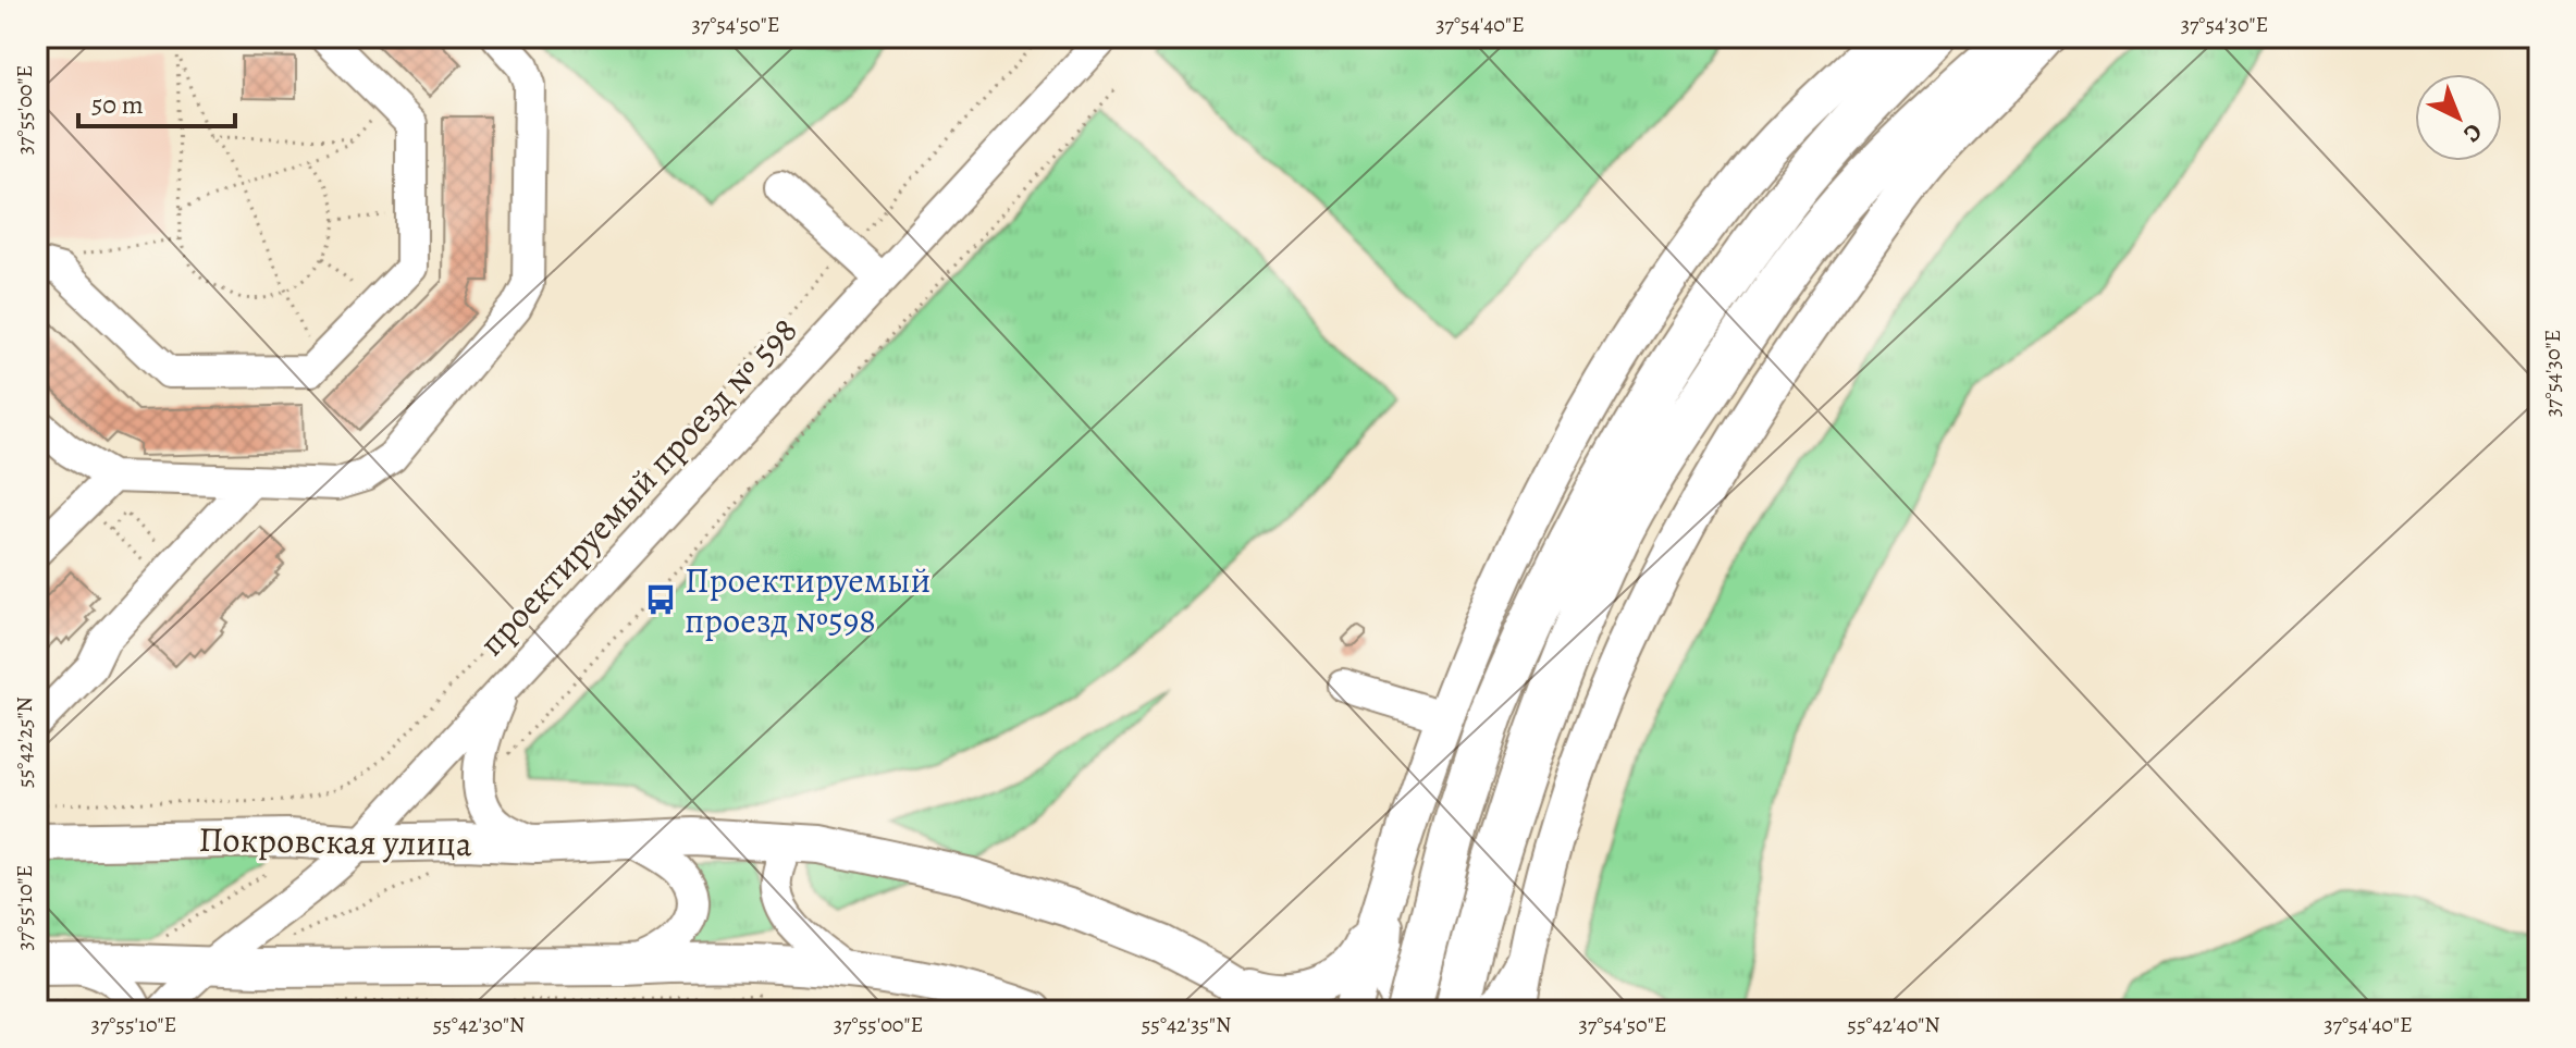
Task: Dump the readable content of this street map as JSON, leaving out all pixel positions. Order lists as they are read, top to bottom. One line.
{"streets":{"main road":["Покровская улица"],"street":["проектируемый проезд № 598"]},"crossings":[["проектируемый проезд № 598","Покровская улица"]],"places":{"bus stop":["Проектируемый проезд №598"]},"scale_bar":"50 m","north":"bottom right","coordinates":["37°54'50\"E","37°54'40\"E","37°54'30\"E","37°55'00\"E","55°42'25\"N","37°55'10\"E","55°42'30\"N","55°42'35\"N","55°42'40\"N"]}
